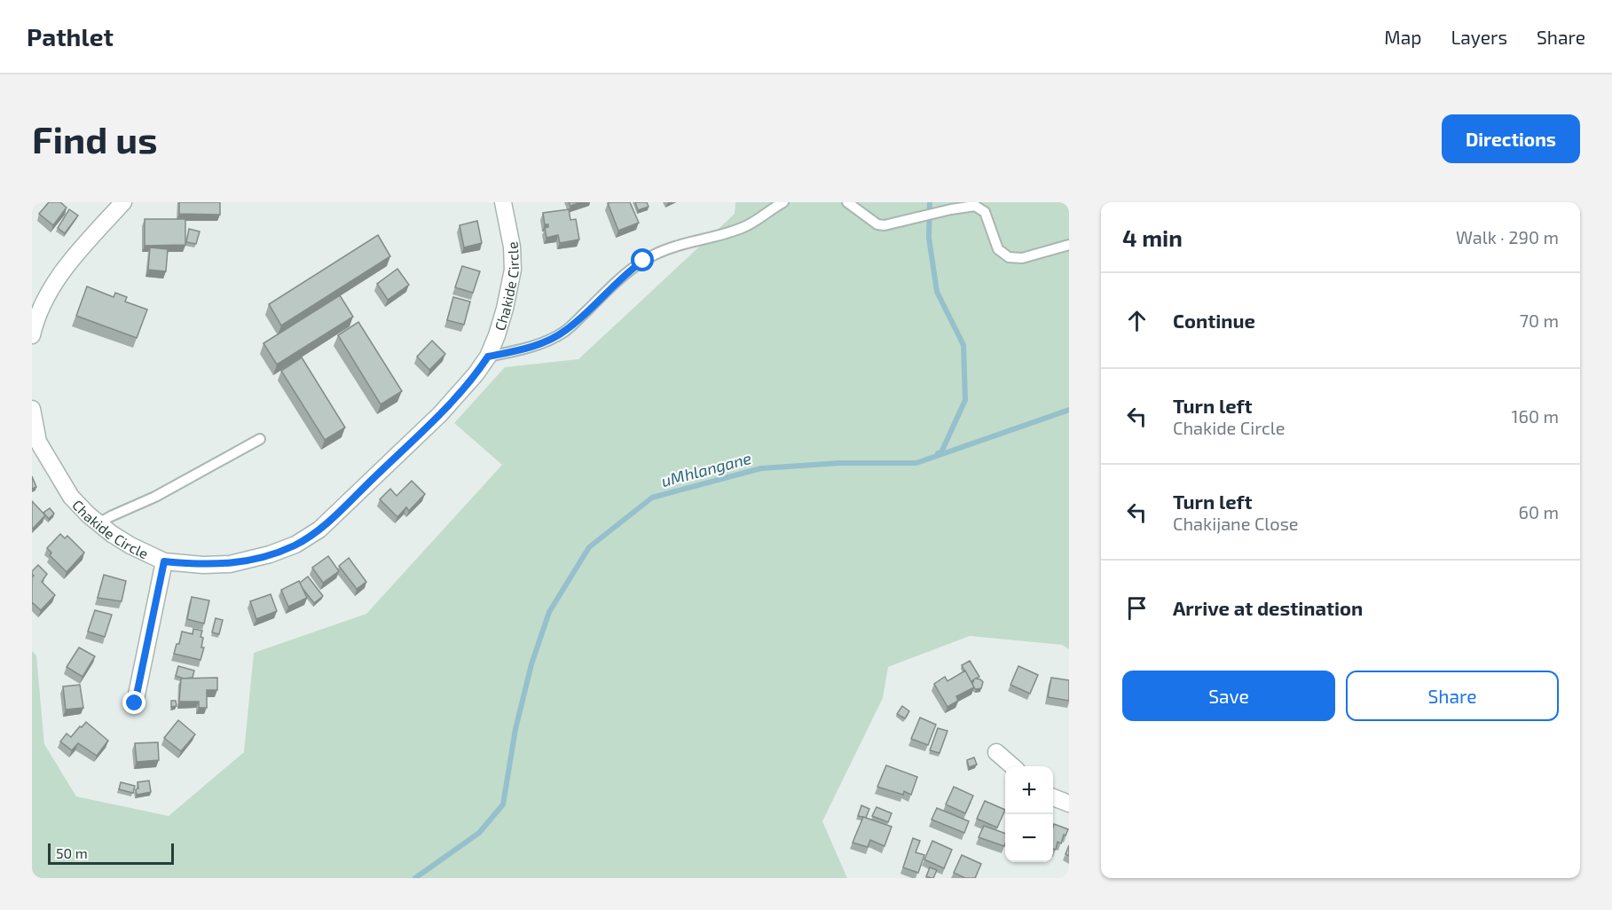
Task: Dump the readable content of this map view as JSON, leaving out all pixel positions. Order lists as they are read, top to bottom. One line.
{"streets":{"street":["Chakide Circle"]},"water":["uMhlangane"],"scale_bar":"50 m","page":{"header":"Pathlet","nav":["Map","Layers","Share"],"buttons":["Directions",["Save","Share"]],"title":"Find us","heading":["4 min","Walk · 290 m"],"list":[["Continue","70 m"],["Turn left","Chakide Circle","160 m"],["Turn left","Chakijane Close","60 m"],"Arrive at destination"],"map_buttons":["+","−"],"scale":"50 m"}}
